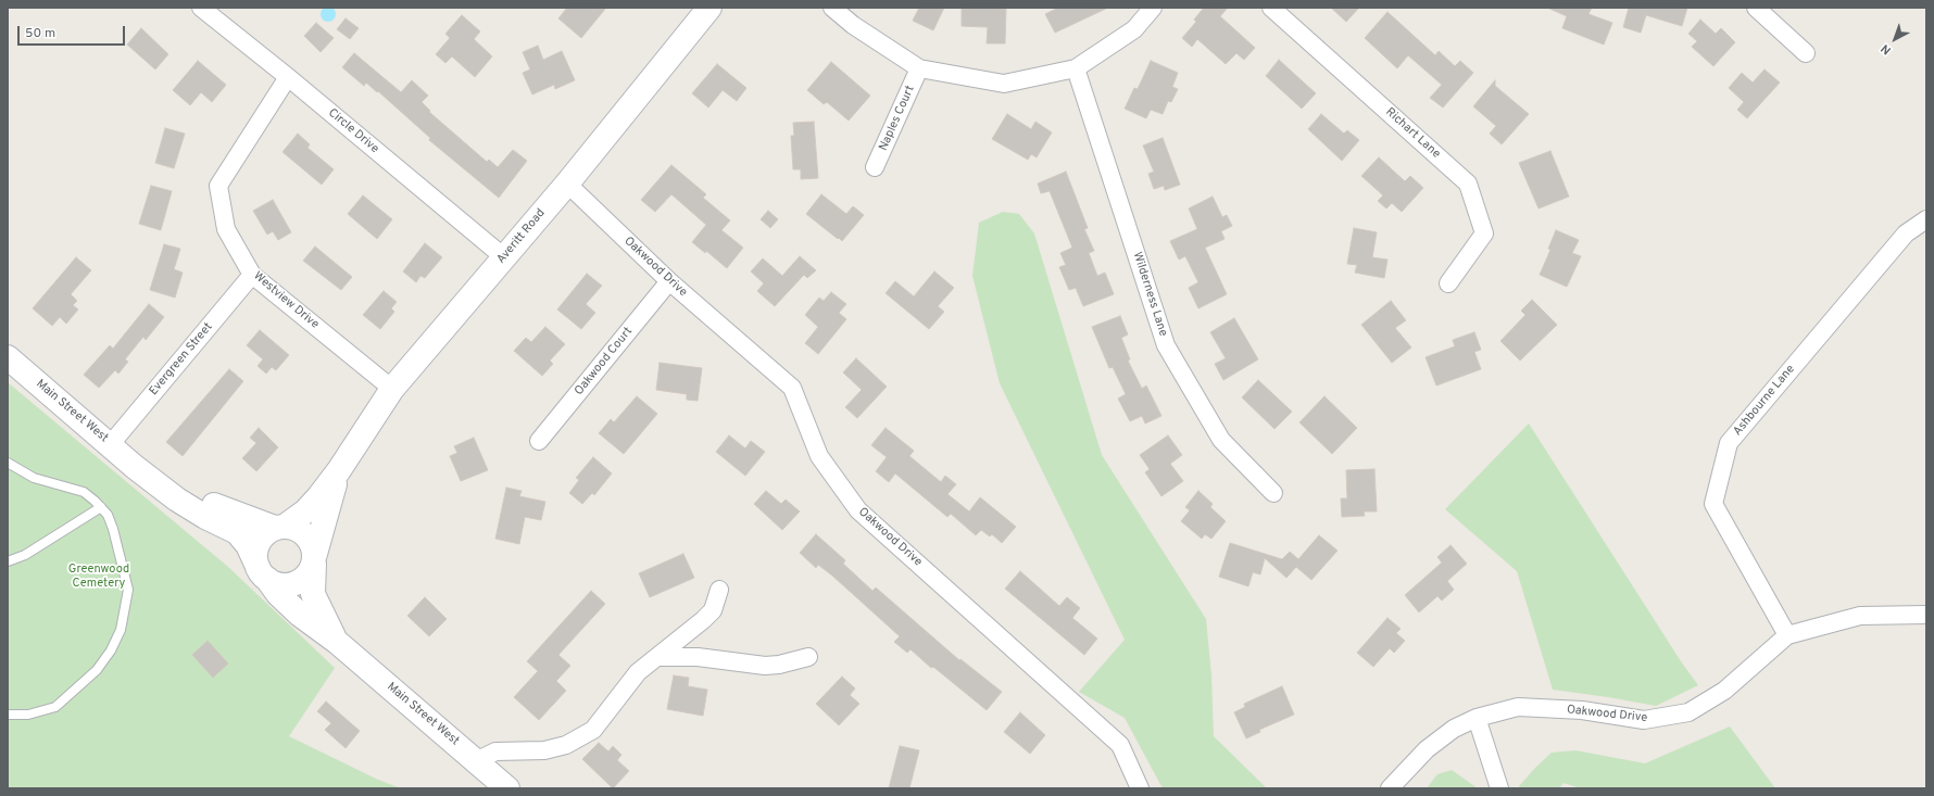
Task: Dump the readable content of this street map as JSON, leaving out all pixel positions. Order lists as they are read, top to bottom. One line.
{"streets":{"main road":["Averitt Road","Main Street West"],"street":["Naples Court","Circle Drive","Richart Lane","Oakwood Drive","Wilderness Lane","Westview Drive","Evergreen Street","Oakwood Court","Ashbourne Lane"]},"crossings":[["Circle Drive","Averitt Road"],["Circle Drive","Westview Drive"],["Averitt Road","Oakwood Drive"],["Averitt Road","Westview Drive"],["Averitt Road","Main Street West"],["Oakwood Drive","Oakwood Court"],["Oakwood Drive","Ashbourne Lane"],["Westview Drive","Evergreen Street"],["Evergreen Street","Main Street West"]],"parks":["Greenwood Cemetery"],"scale_bar":"50 m","north":"bottom left"}
